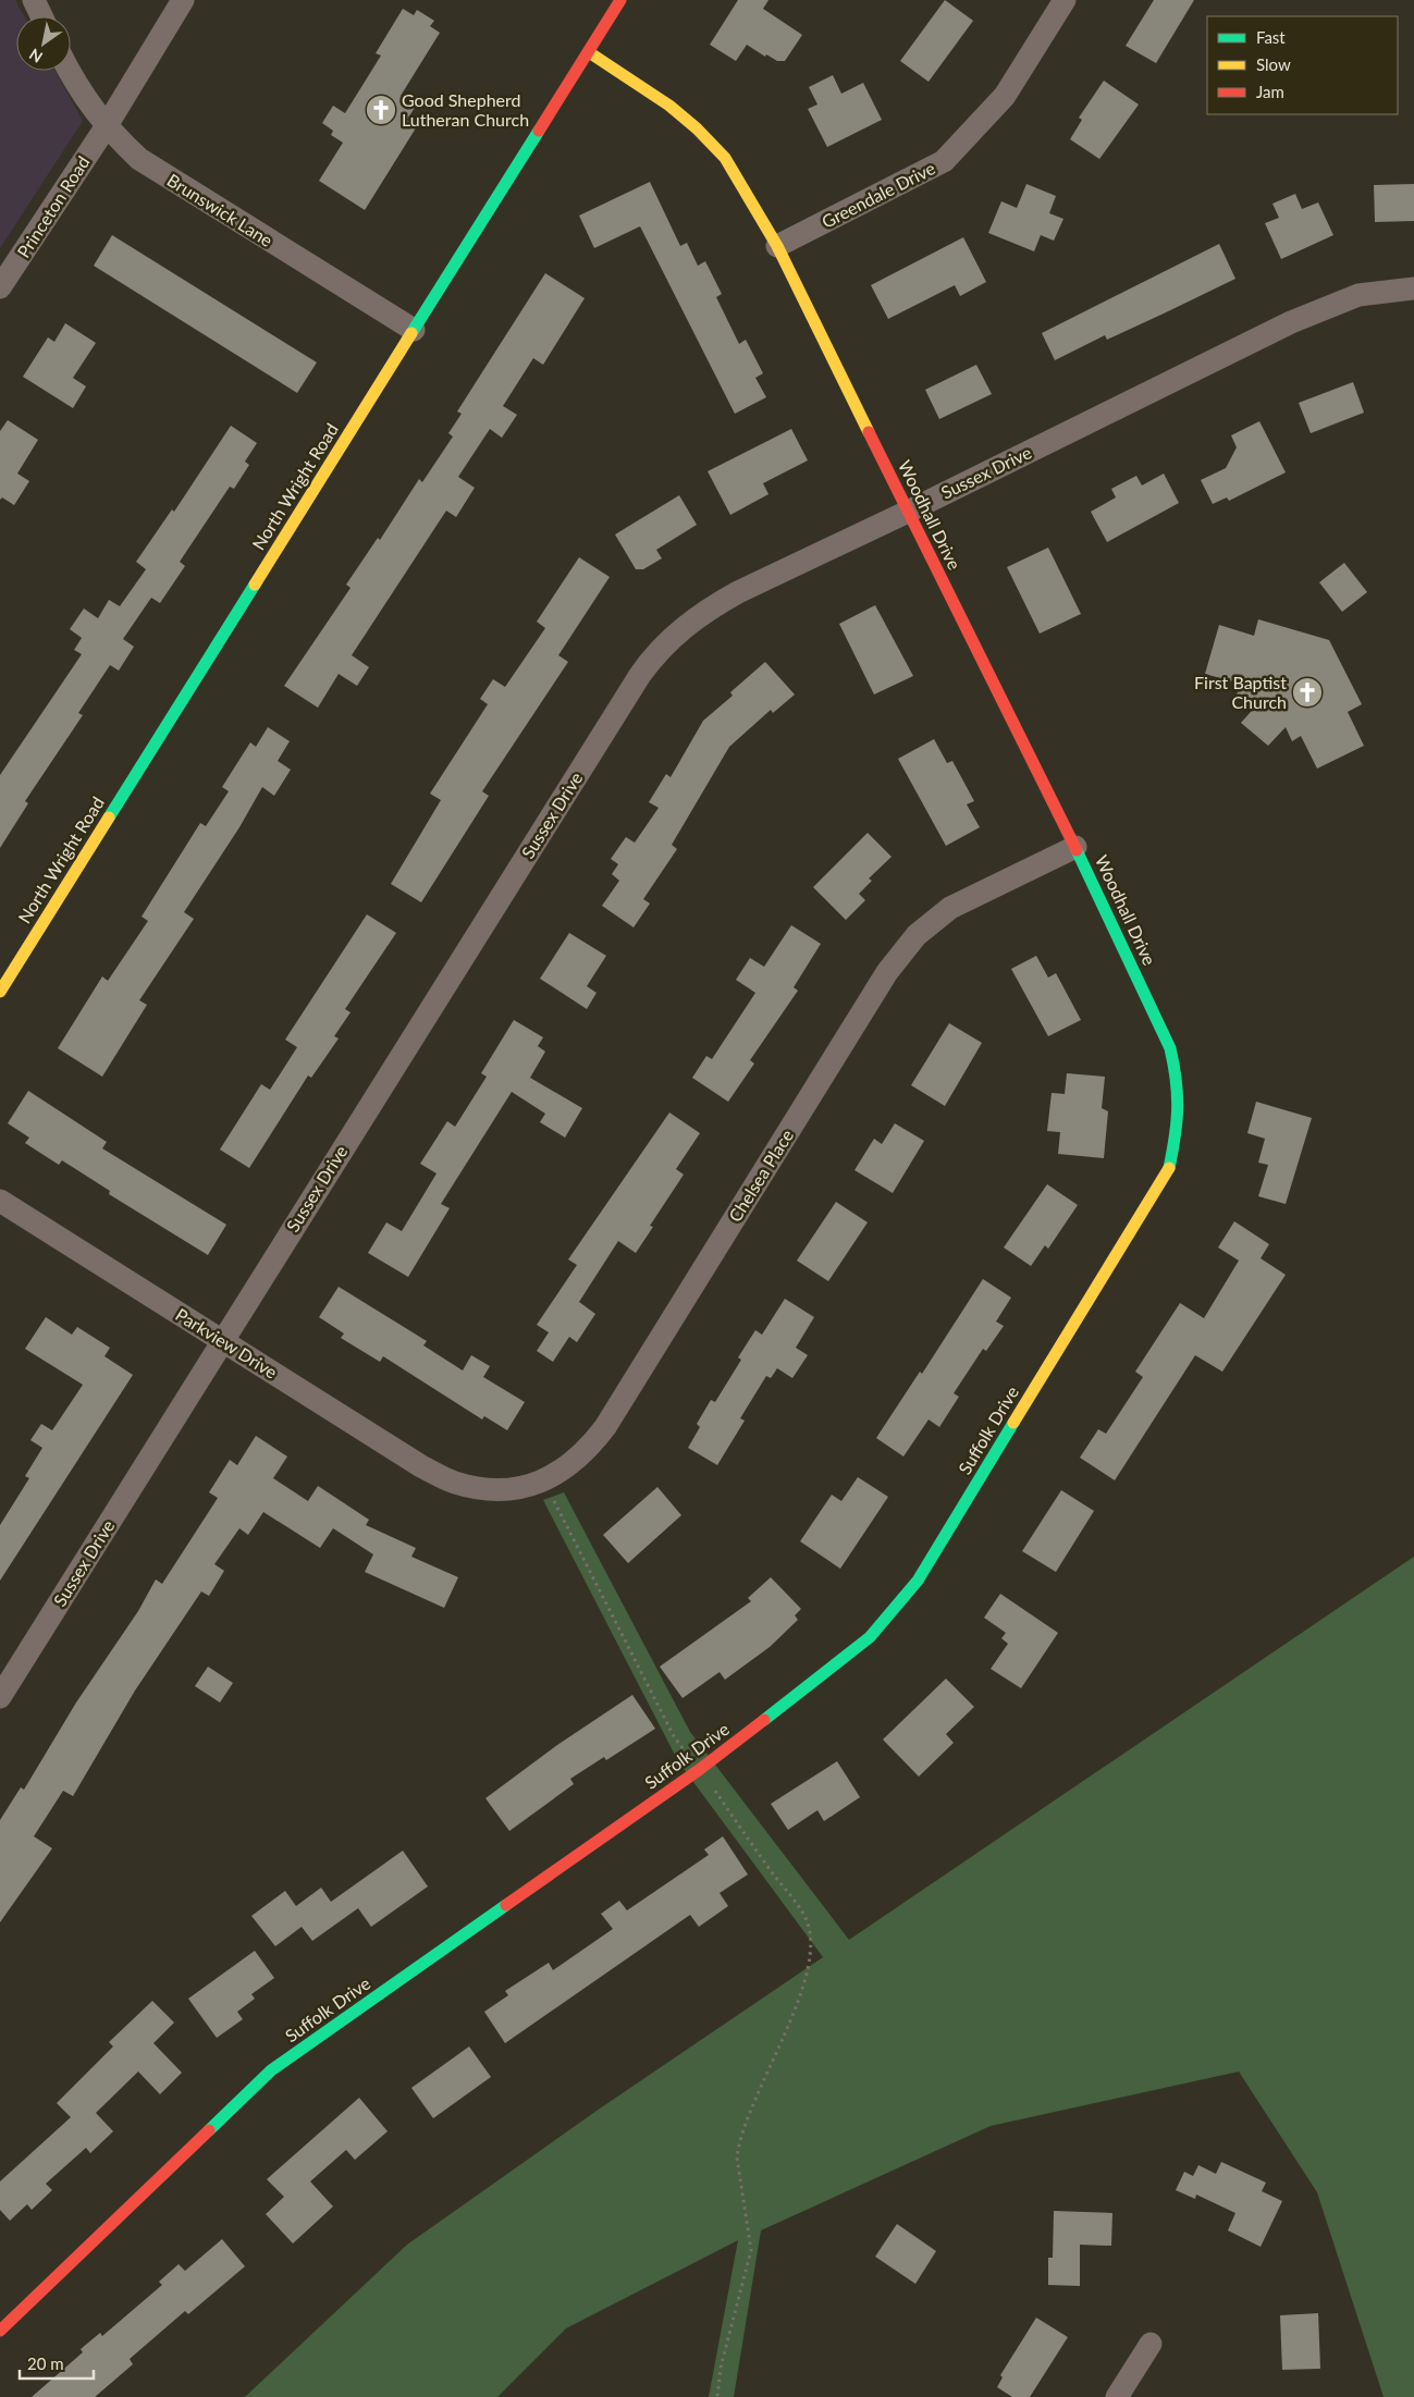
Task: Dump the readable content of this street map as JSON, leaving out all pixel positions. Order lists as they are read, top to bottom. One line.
{"streets":{"street":["Greendale Drive","Princeton Road","Brunswick Lane","Sussex Drive","North Wright Road","Woodhall Drive","Chelsea Place","Parkview Drive","Suffolk Drive"]},"crossings":[["Greendale Drive","Woodhall Drive"],["Princeton Road","Brunswick Lane"],["Brunswick Lane","North Wright Road"],["Sussex Drive","Woodhall Drive"],["Sussex Drive","Parkview Drive"],["North Wright Road","Woodhall Drive"],["Woodhall Drive","Chelsea Place"],["Woodhall Drive","Suffolk Drive"],["Chelsea Place","Parkview Drive"]],"places":{"church":["Good Shepherd Lutheran Church","First Baptist Church"]},"legend":["Fast","Slow","Jam"],"scale_bar":"20 m","north":"bottom left"}
